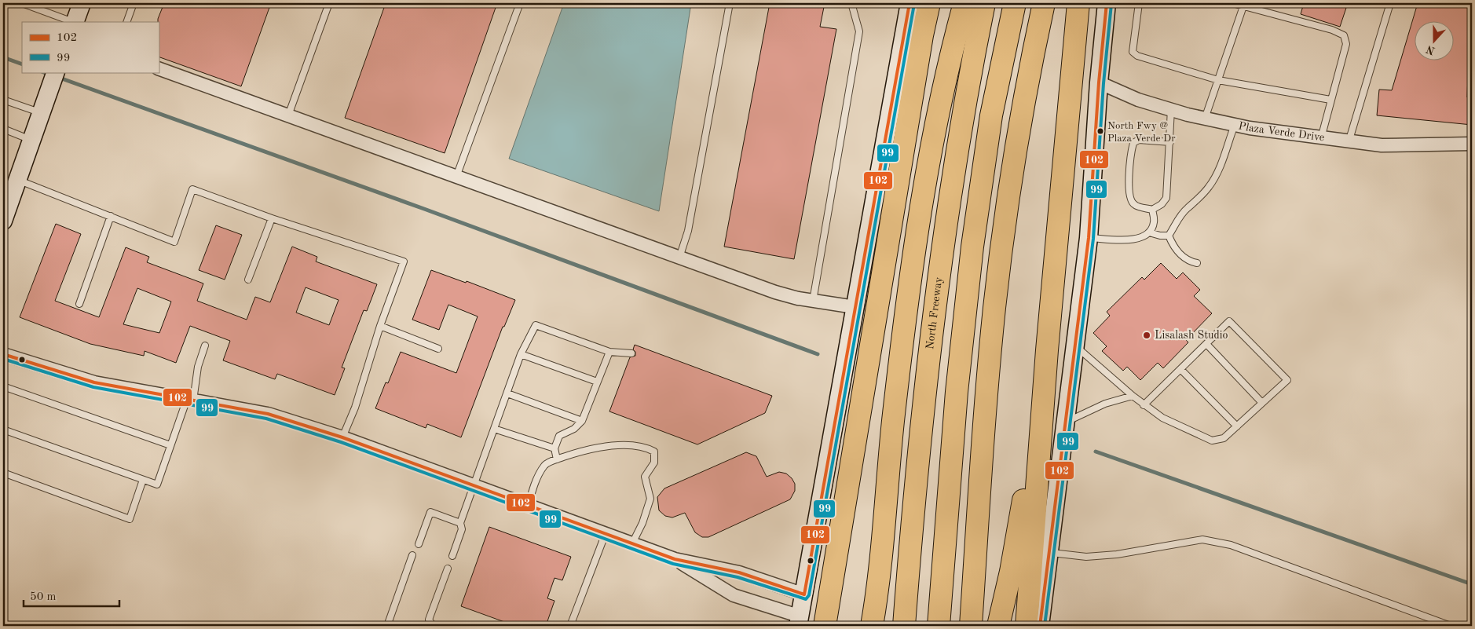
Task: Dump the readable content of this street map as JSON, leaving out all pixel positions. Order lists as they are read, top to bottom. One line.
{"streets":{"highway":["North Freeway"],"street":["Plaza Verde Drive"]},"places":["North Fwy @ Plaza Verde Dr","Lisalash Studio"],"lines":["transit line 102","transit line 99"],"legend":["102","99"],"scale_bar":"50 m","north":"bottom"}
